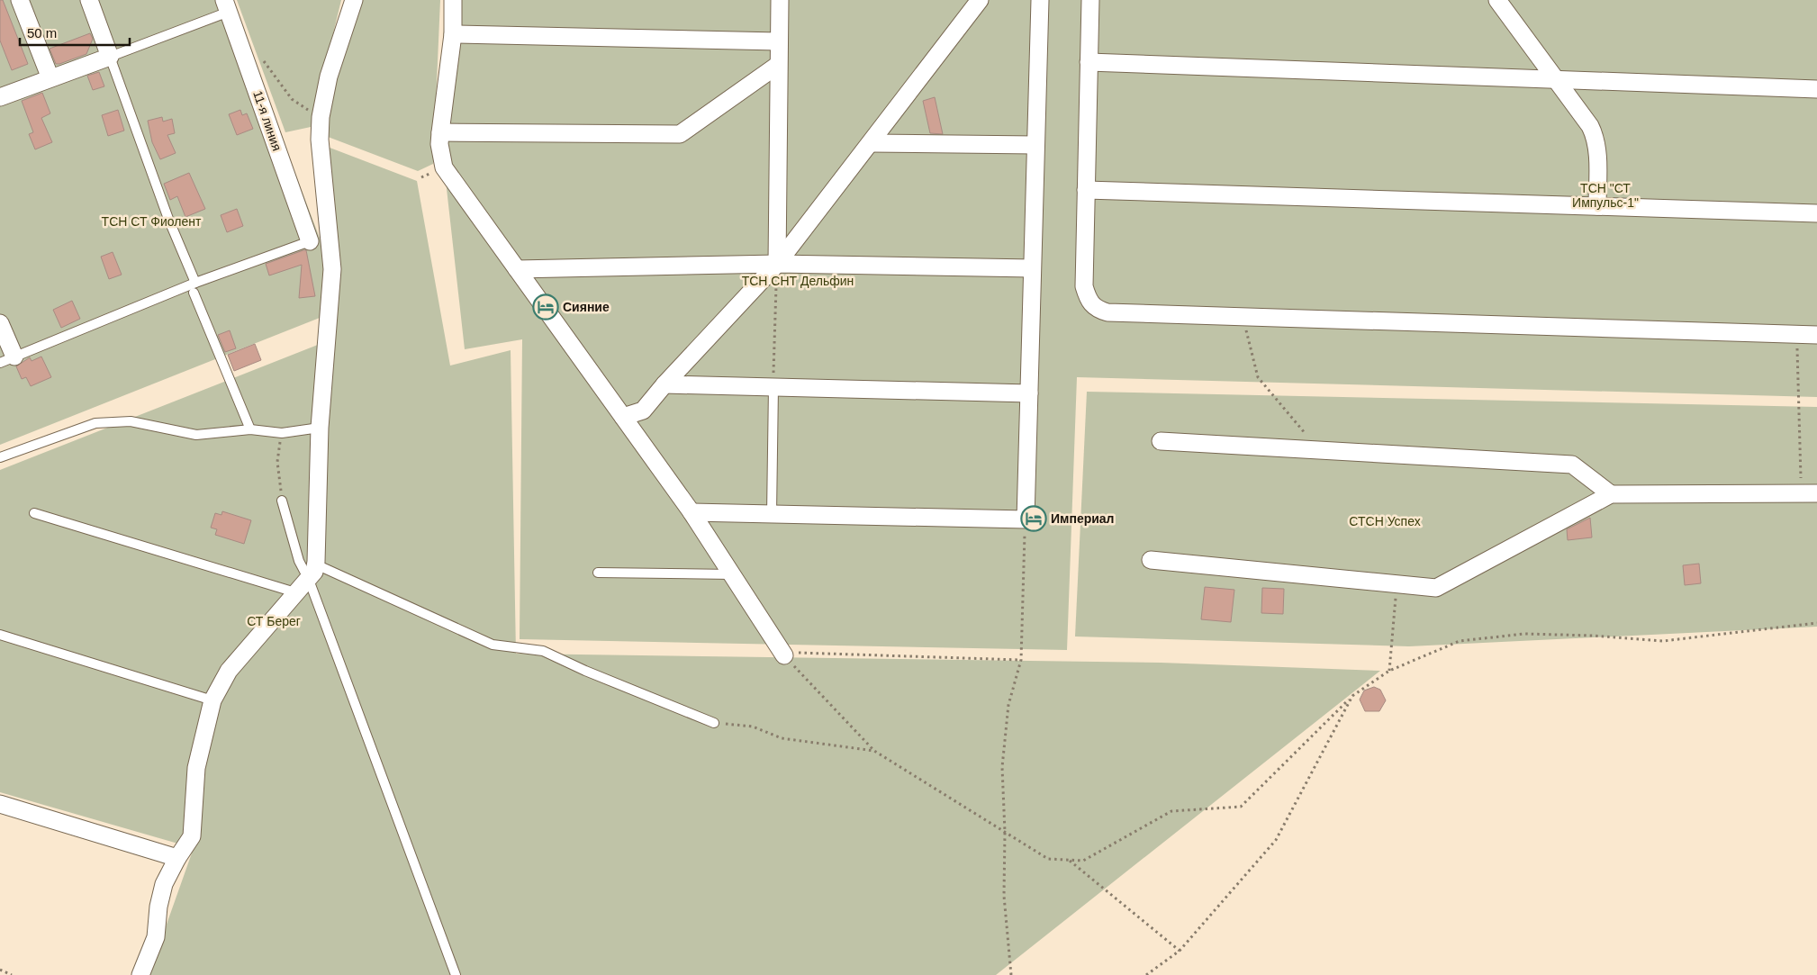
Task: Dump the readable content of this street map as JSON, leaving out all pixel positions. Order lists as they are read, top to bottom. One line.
{"streets":{"street":["11-я линия"]},"parks":["ТСН \"СТ Импульс-1\"","ТСН СТ Фиолент","ТСН СНТ Дельфин","СТСН Успех","СТ Берег"],"places":{"hotel":["Сияние","Империал"]},"scale_bar":"50 m"}
